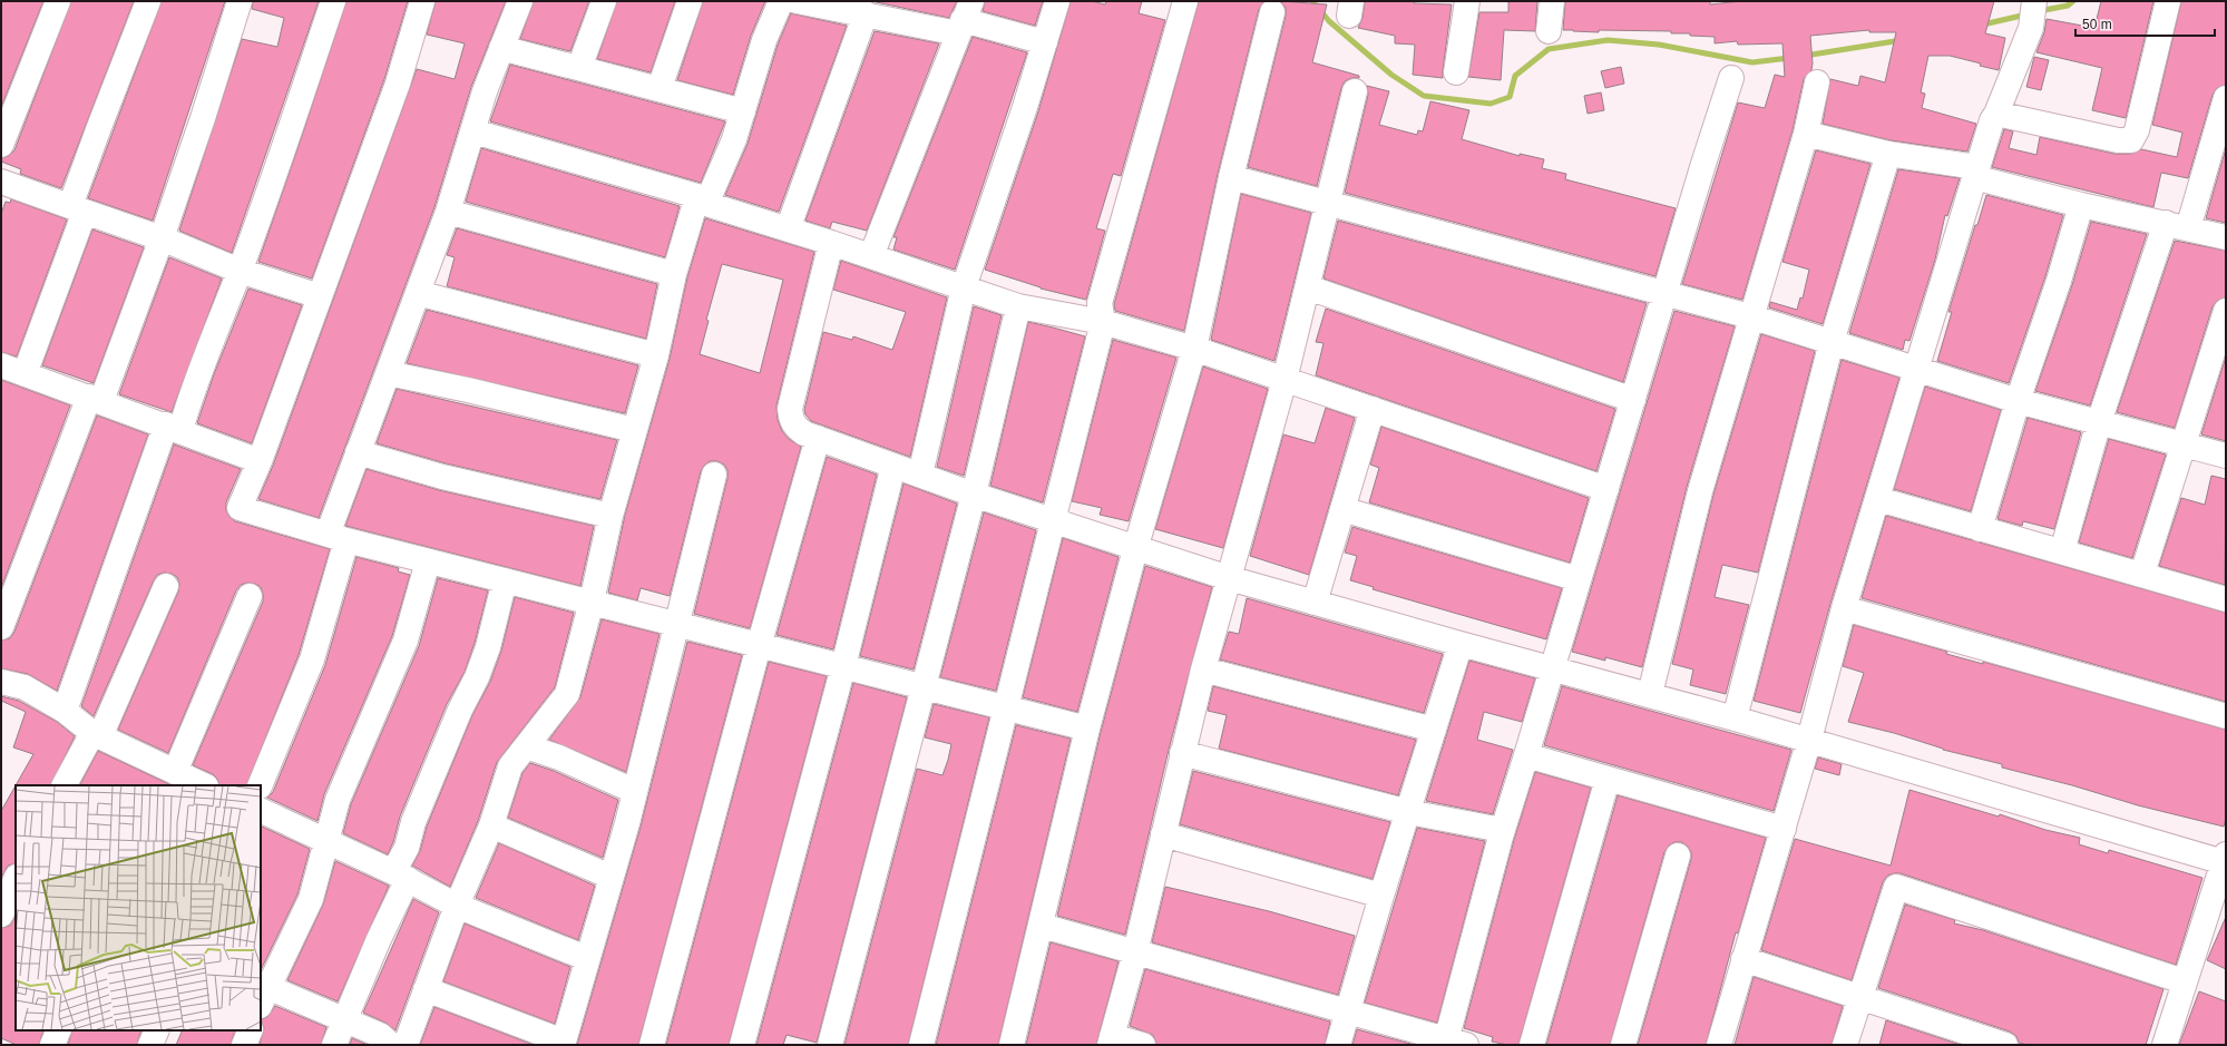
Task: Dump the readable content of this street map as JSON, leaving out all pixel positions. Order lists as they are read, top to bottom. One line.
{"scale_bar":"50 m"}
